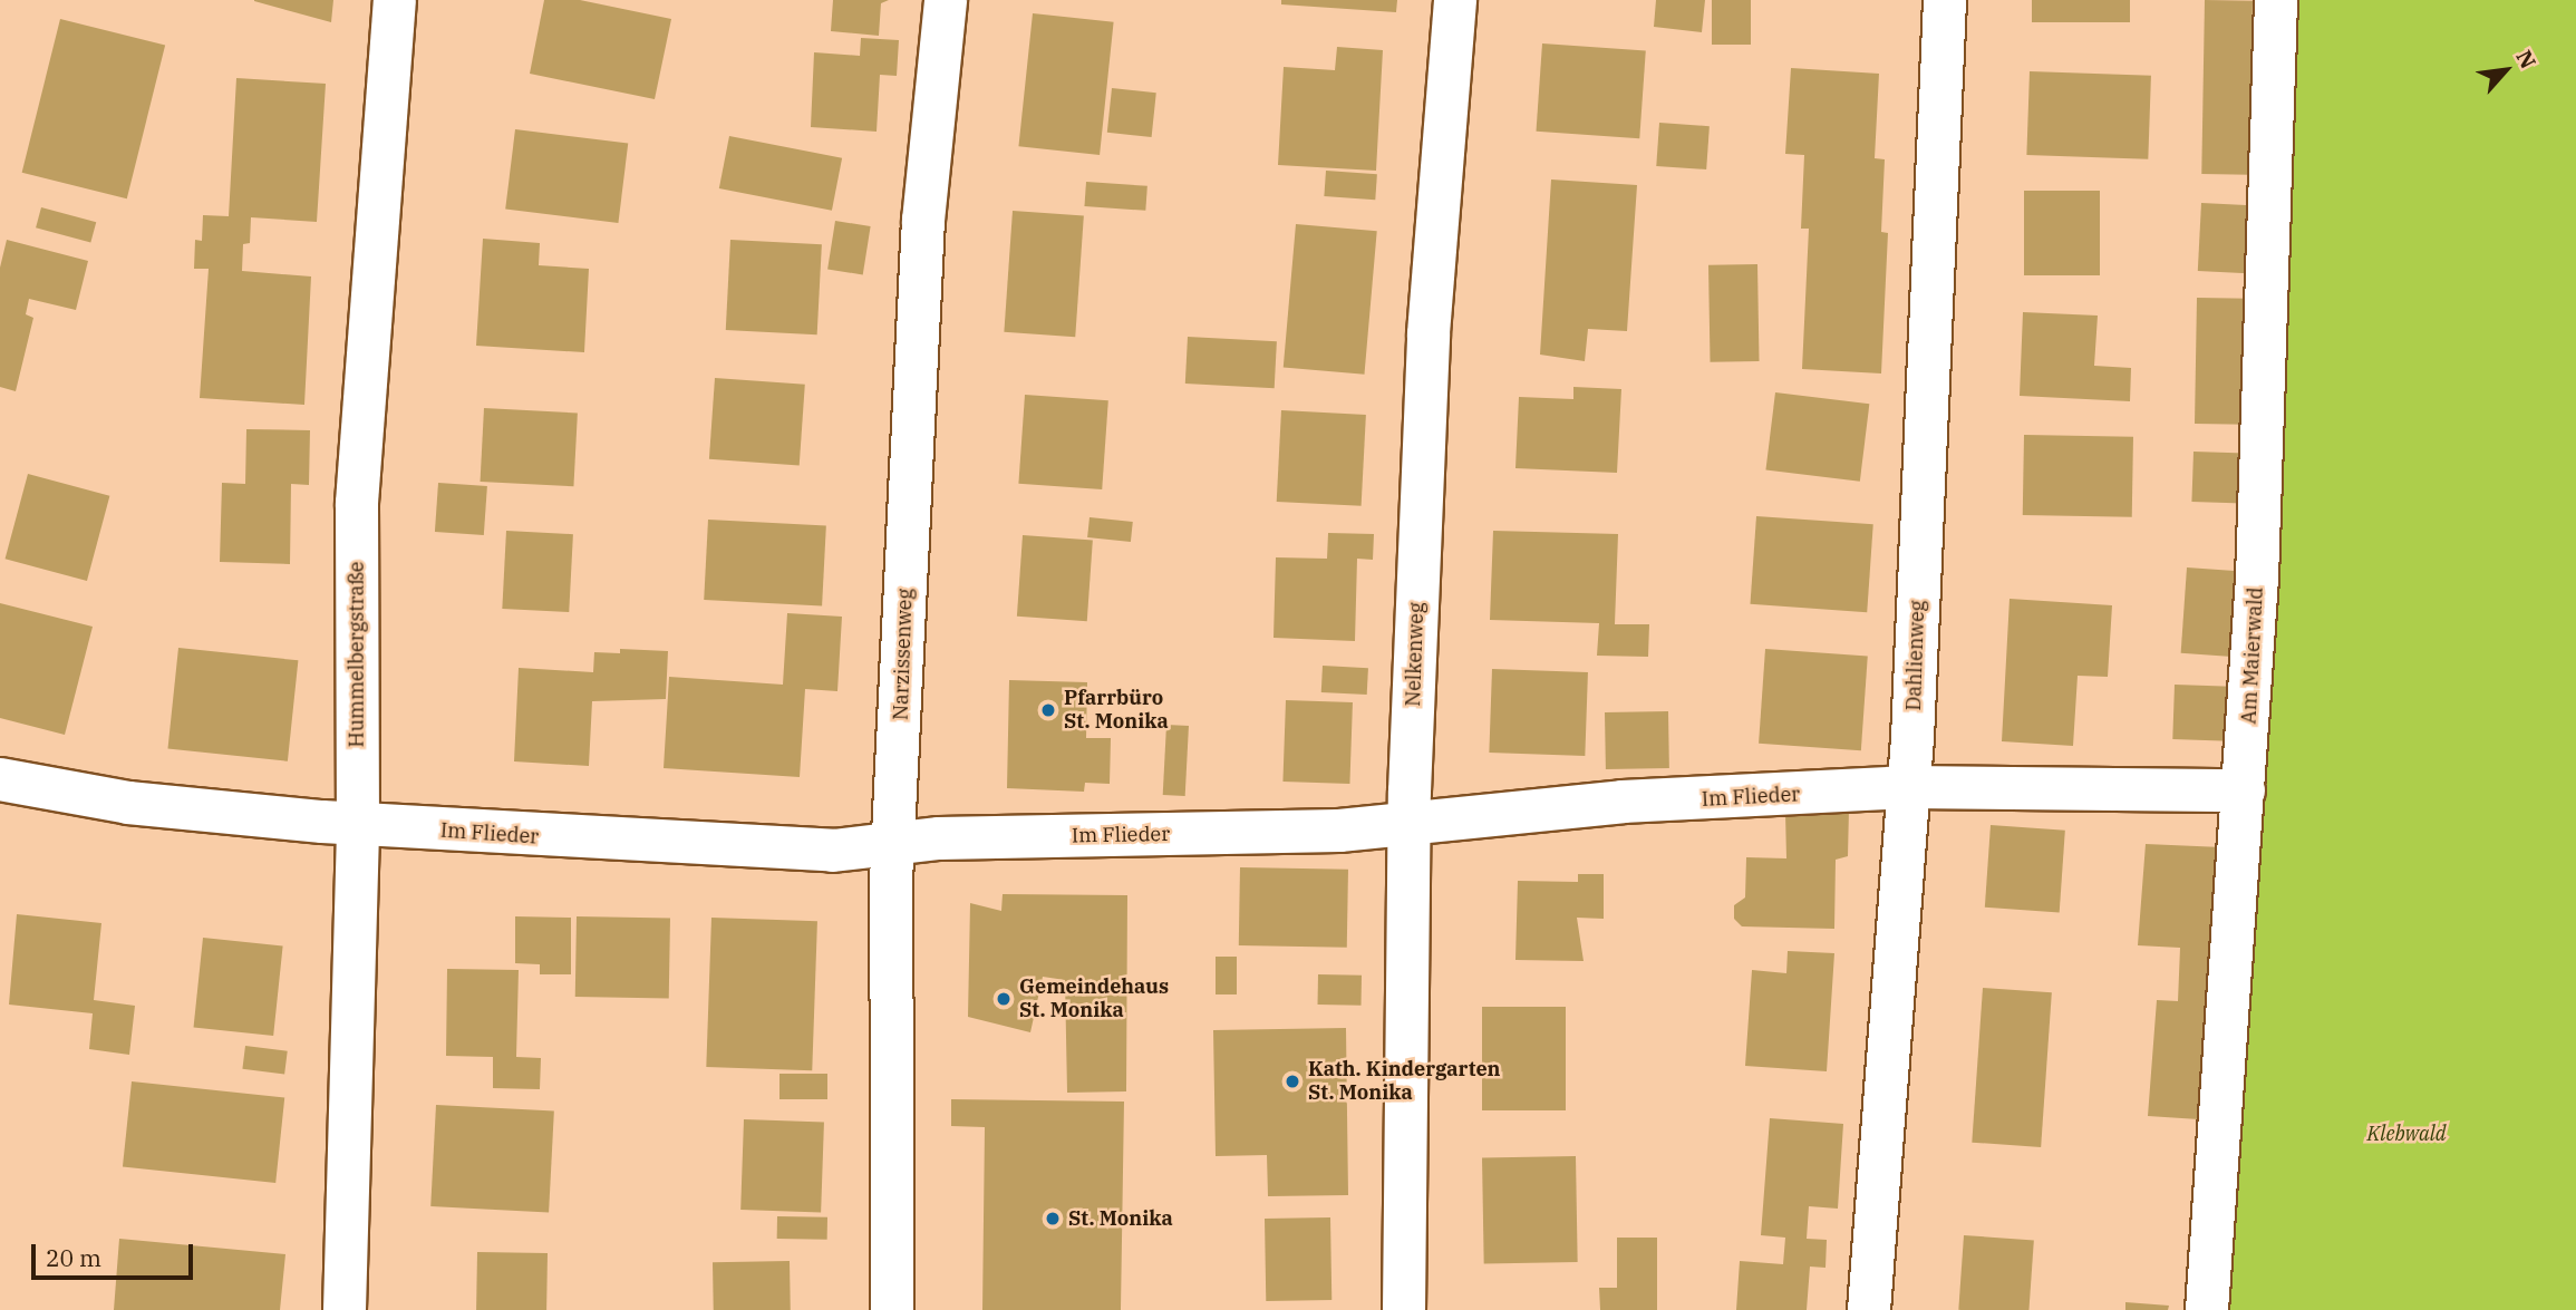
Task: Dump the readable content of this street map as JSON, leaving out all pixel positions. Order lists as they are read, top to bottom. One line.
{"streets":{"street":["Hummelbergstraße","Narzissenweg","Nelkenweg","Dahlienweg","Am Maierwald","Im Flieder"]},"crossings":[["Hummelbergstraße","Im Flieder"],["Narzissenweg","Im Flieder"],["Nelkenweg","Im Flieder"],["Dahlienweg","Im Flieder"],["Am Maierwald","Im Flieder"]],"parks":["Klebwald"],"places":["Pfarrbüro St. Monika","Gemeindehaus St. Monika","Kath. Kindergarten St. Monika","St. Monika"],"scale_bar":"20 m","north":"top right"}
